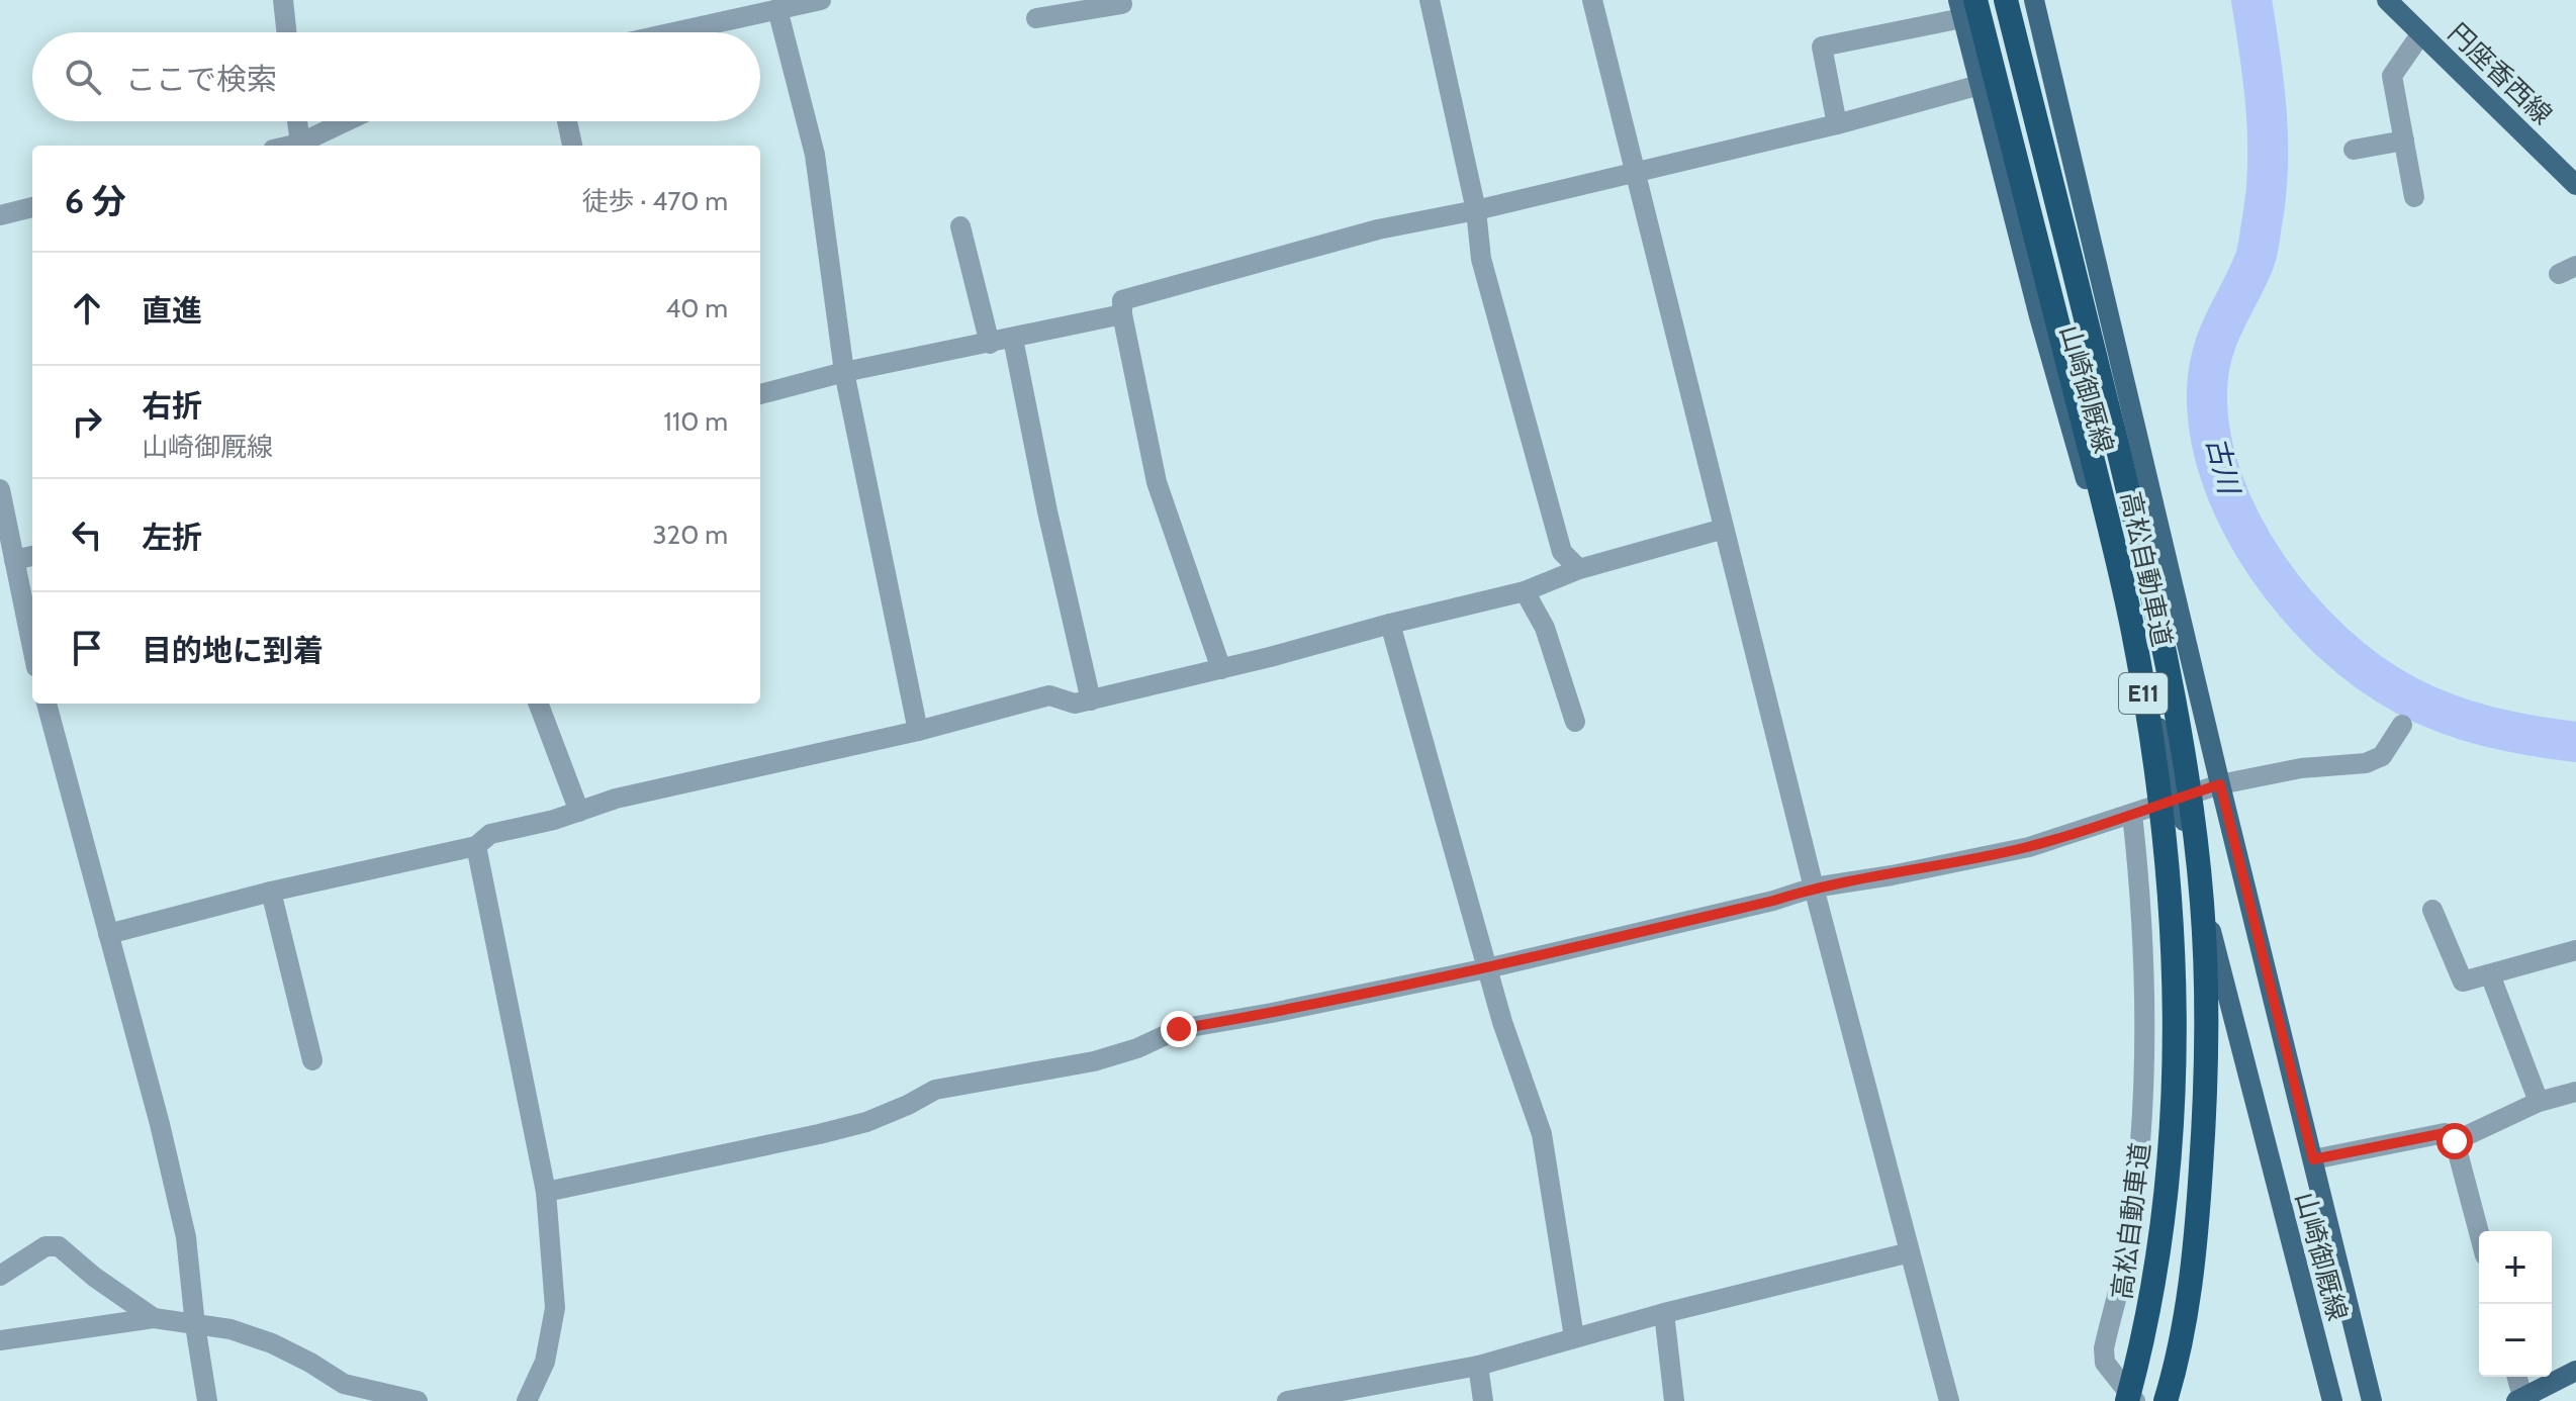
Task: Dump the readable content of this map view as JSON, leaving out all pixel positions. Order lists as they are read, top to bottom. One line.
{"streets":{"highway":["高松自動車道","E11"],"main road":["円座香西線","山崎御厩線"]},"crossings":[["山崎御厩線","高松自動車道"]],"water":["古川"],"page":{"search":"ここで検索","heading":["6 分","徒歩 · 470 m"],"list":[["直進","40 m"],["右折","山崎御厩線","110 m"],["左折","320 m"],"目的地に到着"],"map_buttons":["+","−"]}}
